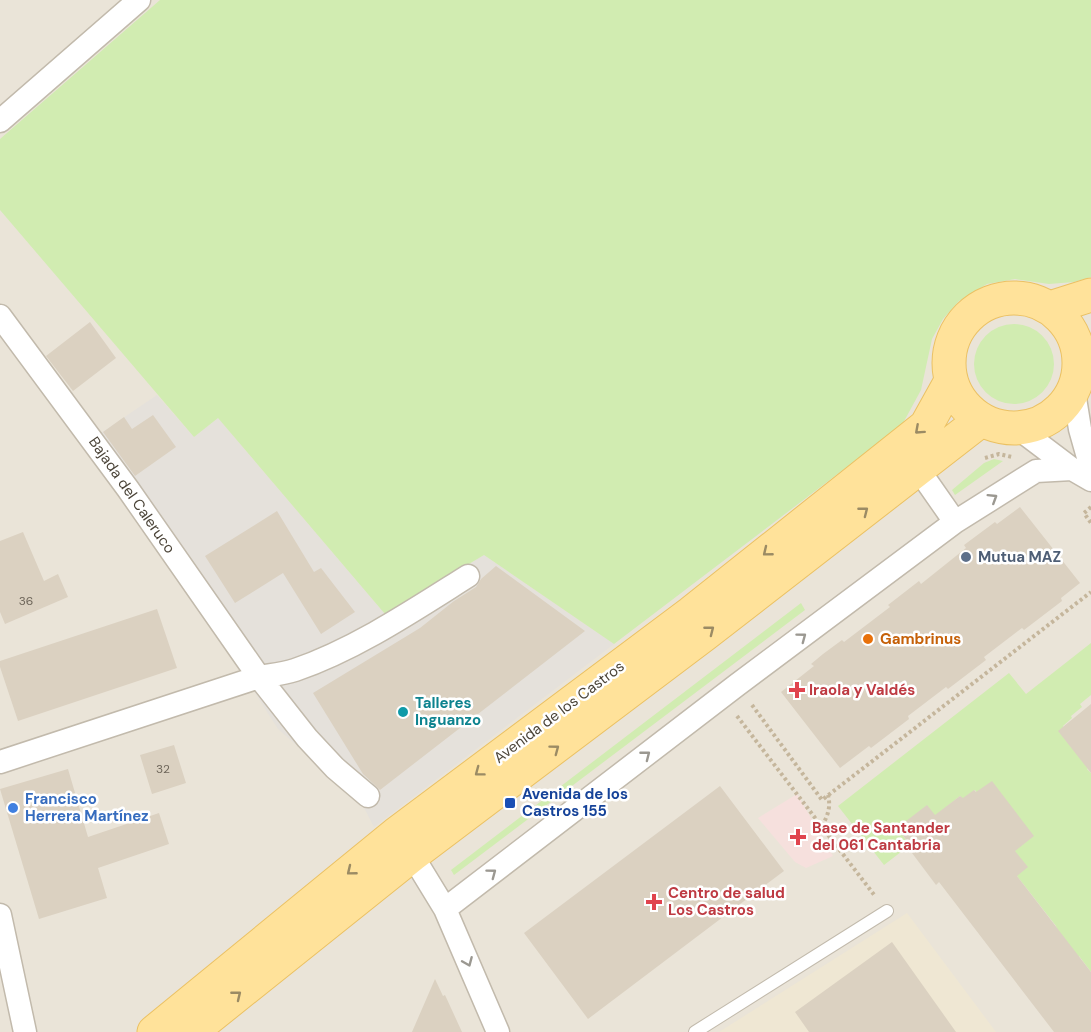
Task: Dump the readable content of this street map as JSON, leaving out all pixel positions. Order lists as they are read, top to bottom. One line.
{"streets":{"main road":["Avenida de los Castros"],"street":["Bajada del Caleruco"]},"places":{"other":["Mutua MAZ","Gambrinus","Talleres Inguanzo","Francisco Herrera Martínez"],"health":["Iraola y Valdés","Base de Santander del 061 Cantabria","Centro de salud Los Castros"],"transit":["Avenida de los Castros 155"]},"house_numbers":["36","32"]}
